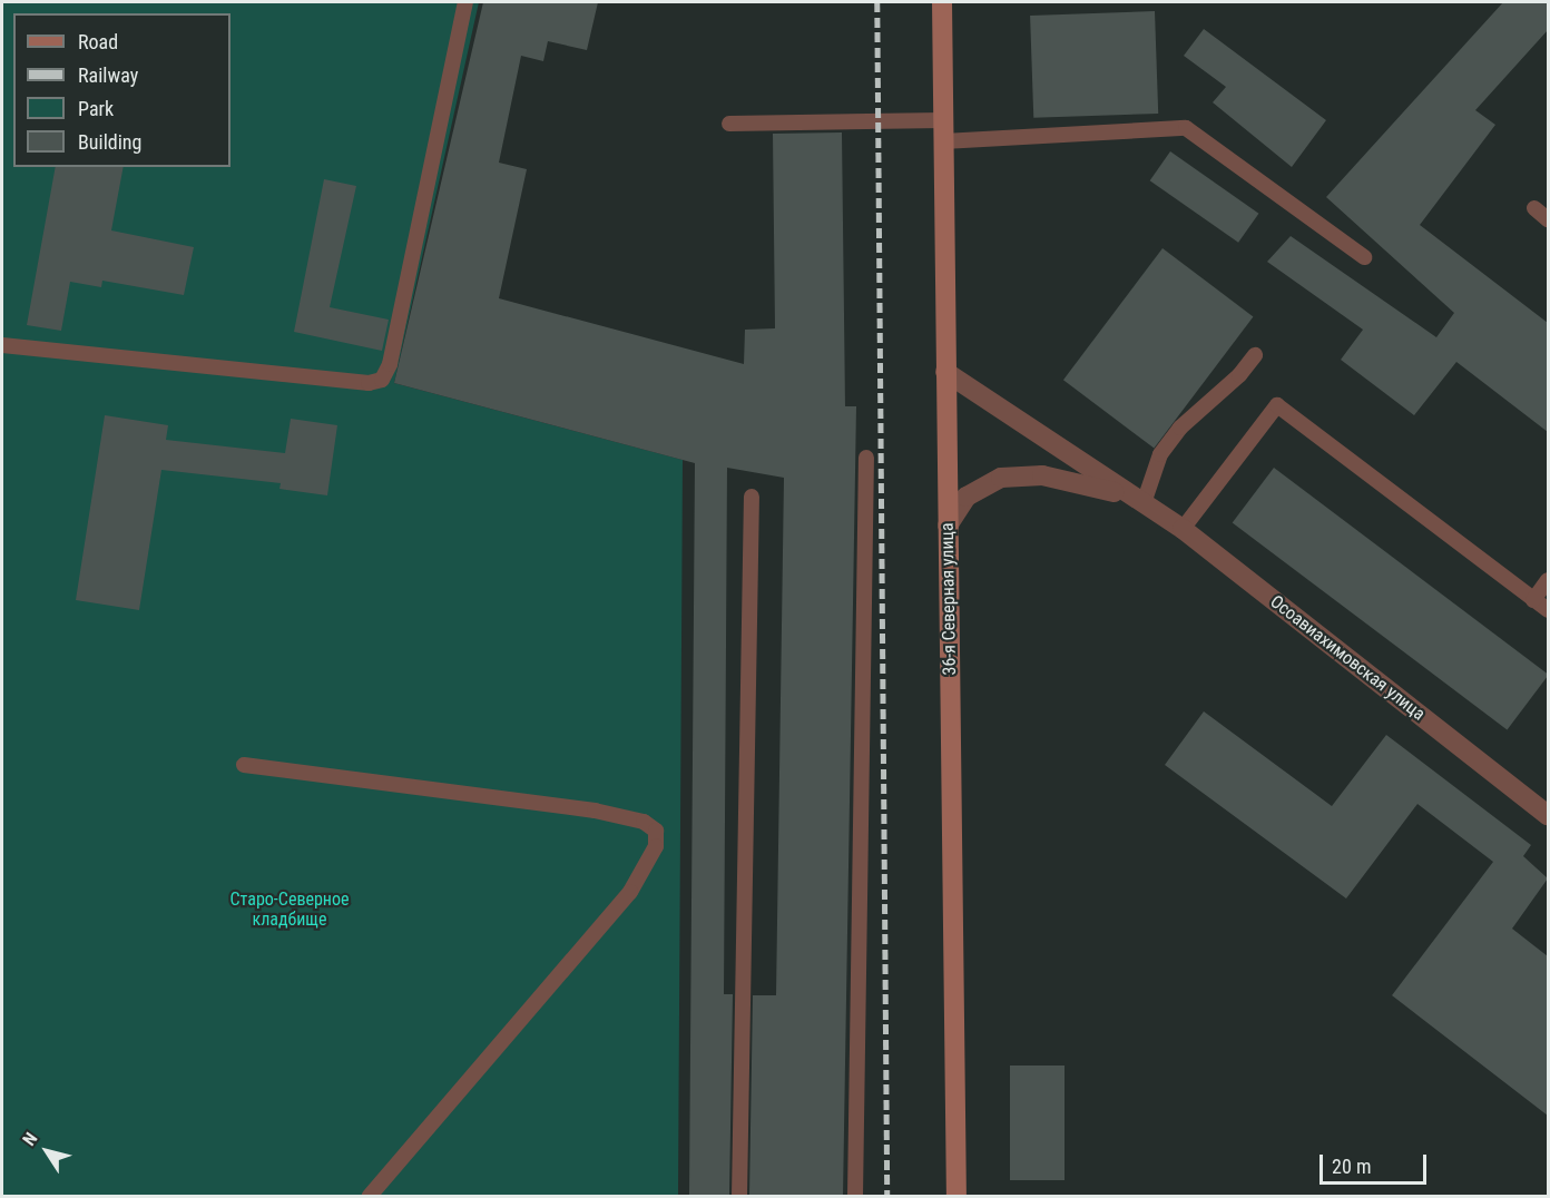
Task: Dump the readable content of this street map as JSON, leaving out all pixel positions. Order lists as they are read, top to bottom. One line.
{"streets":{"main road":["36-я Северная улица"],"street":["Осоавиахимовская улица"]},"crossings":[["36-я Северная улица","Осоавиахимовская улица"]],"parks":["Старо-Северное кладбище"],"legend":["Road","Railway","Park","Building"],"scale_bar":"20 m","north":"top left"}
